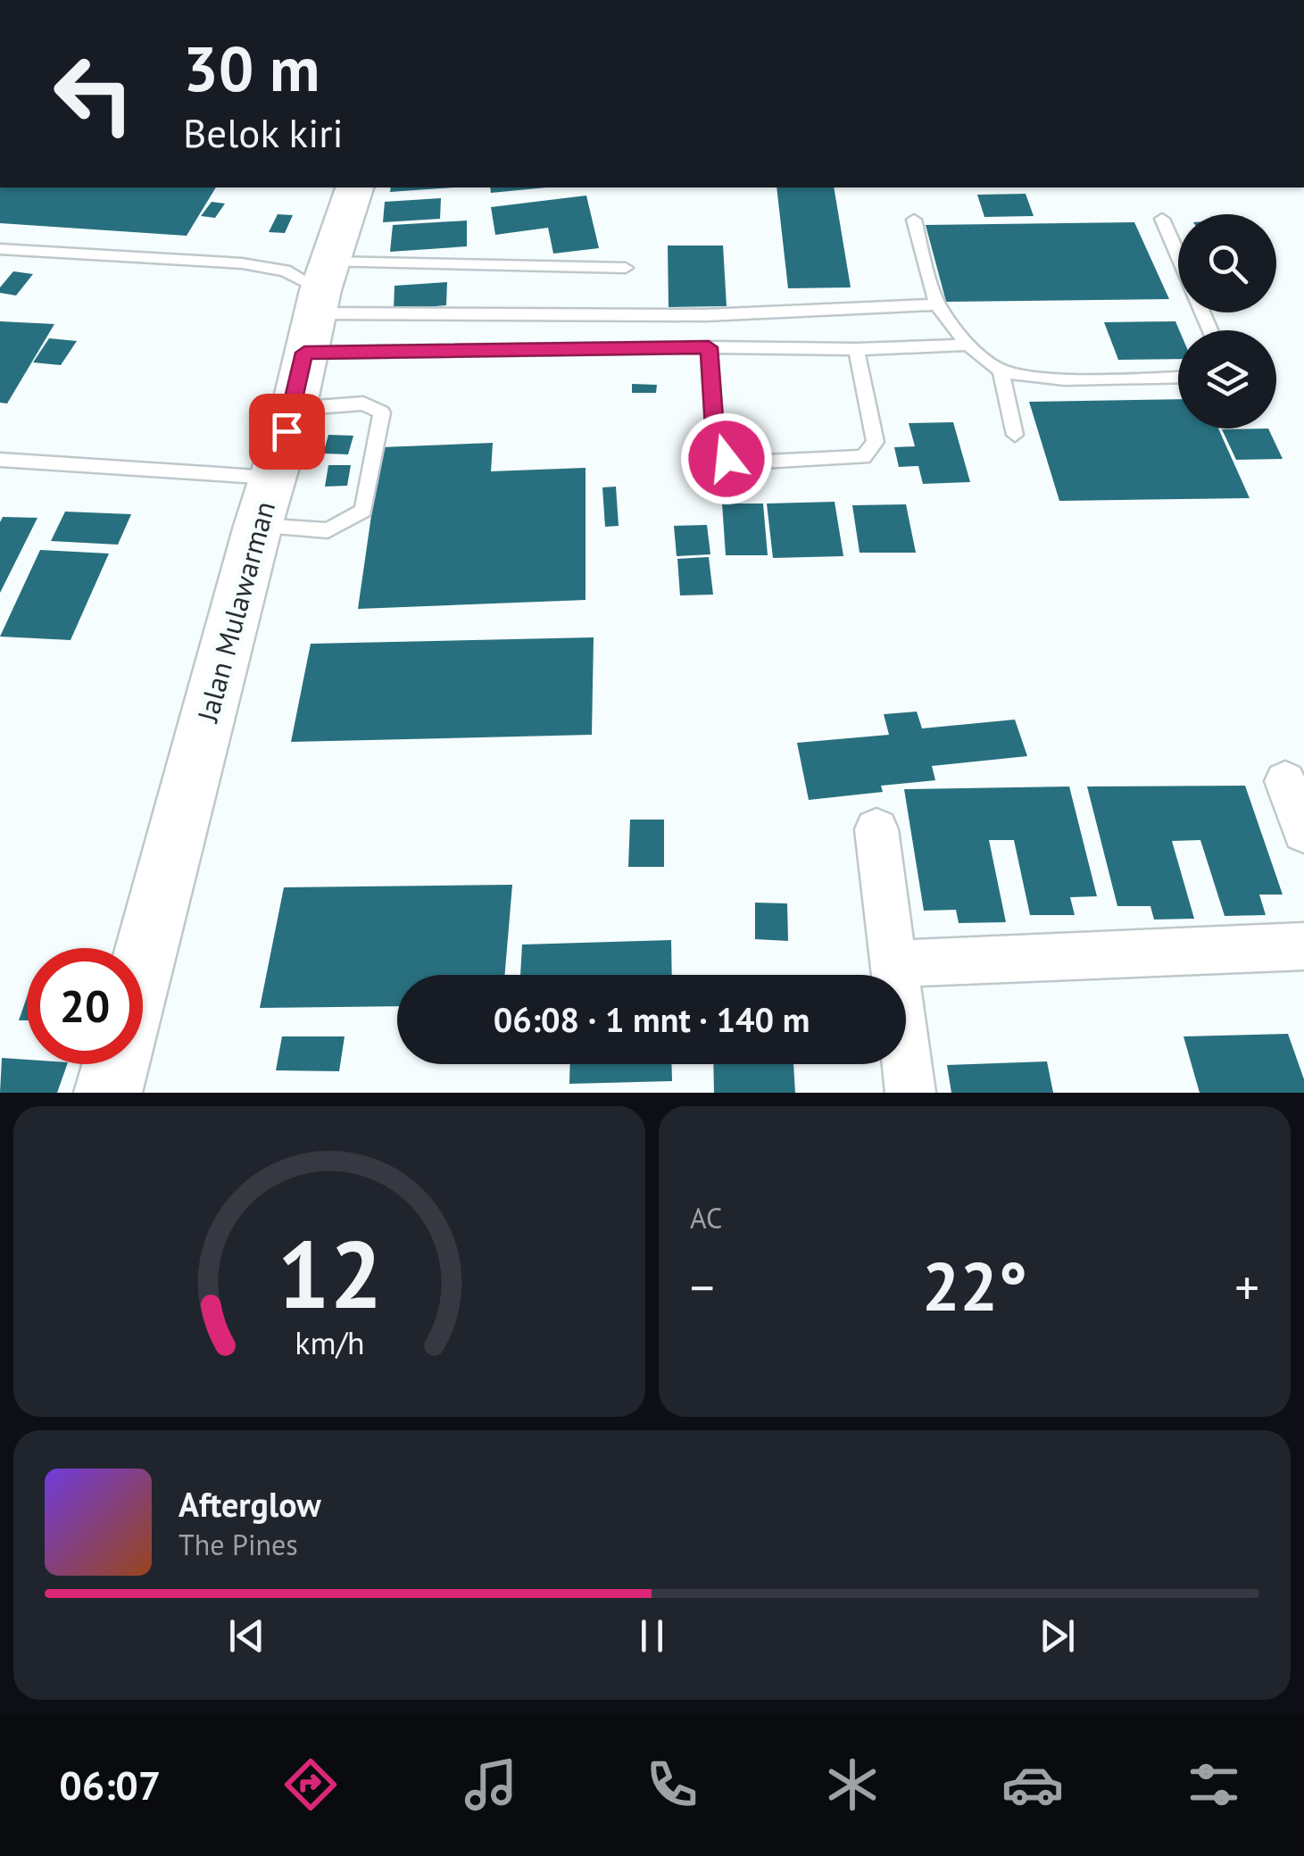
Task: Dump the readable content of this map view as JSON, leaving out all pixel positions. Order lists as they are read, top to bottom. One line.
{"streets":{"highway":["Jalan Mulawarman"]},"page":{"turn":["30 m","Belok kiri"],"limit":"20","trip":"06:08 · 1 mnt · 140 m","tile":"AC","heat":["−","22°","+"],"song":["Afterglow","The Pines"],"tabs":"06:07","gauge":["12","km/h"]}}
